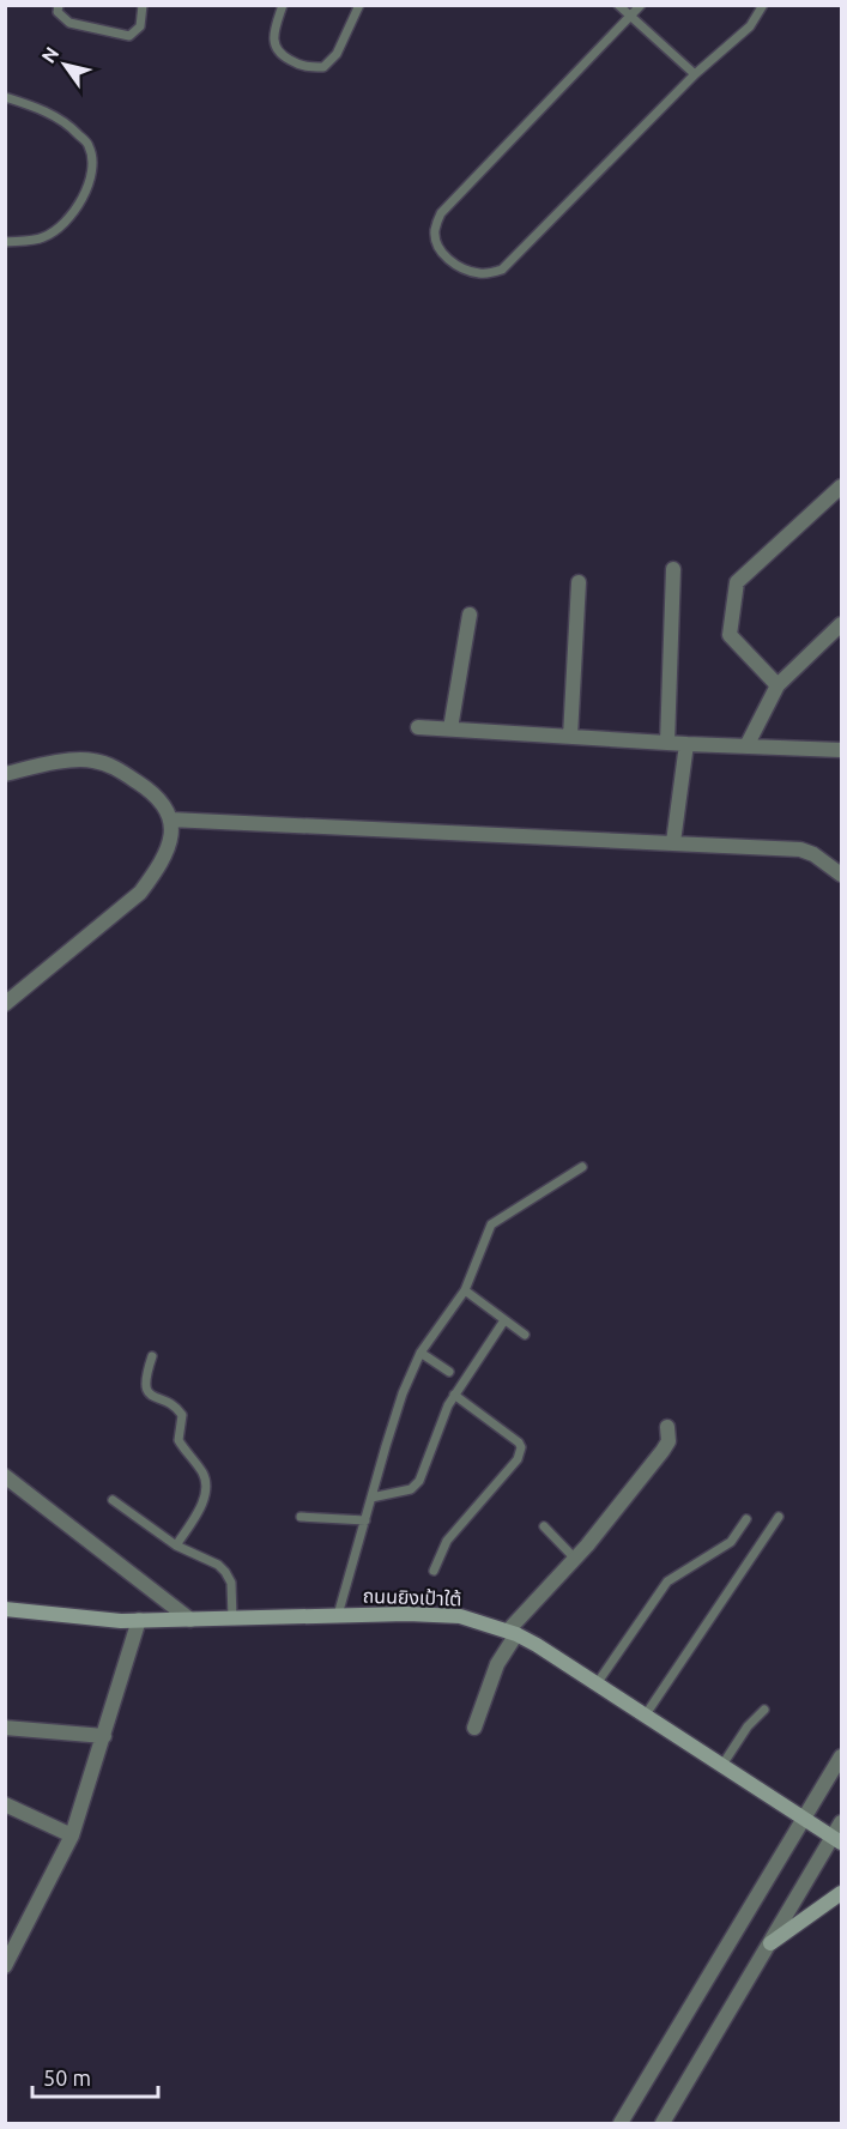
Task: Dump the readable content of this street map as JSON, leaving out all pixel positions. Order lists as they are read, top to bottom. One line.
{"streets":{"main road":["ถนนยิงเป้าใต้"]},"scale_bar":"50 m","north":"top left"}
